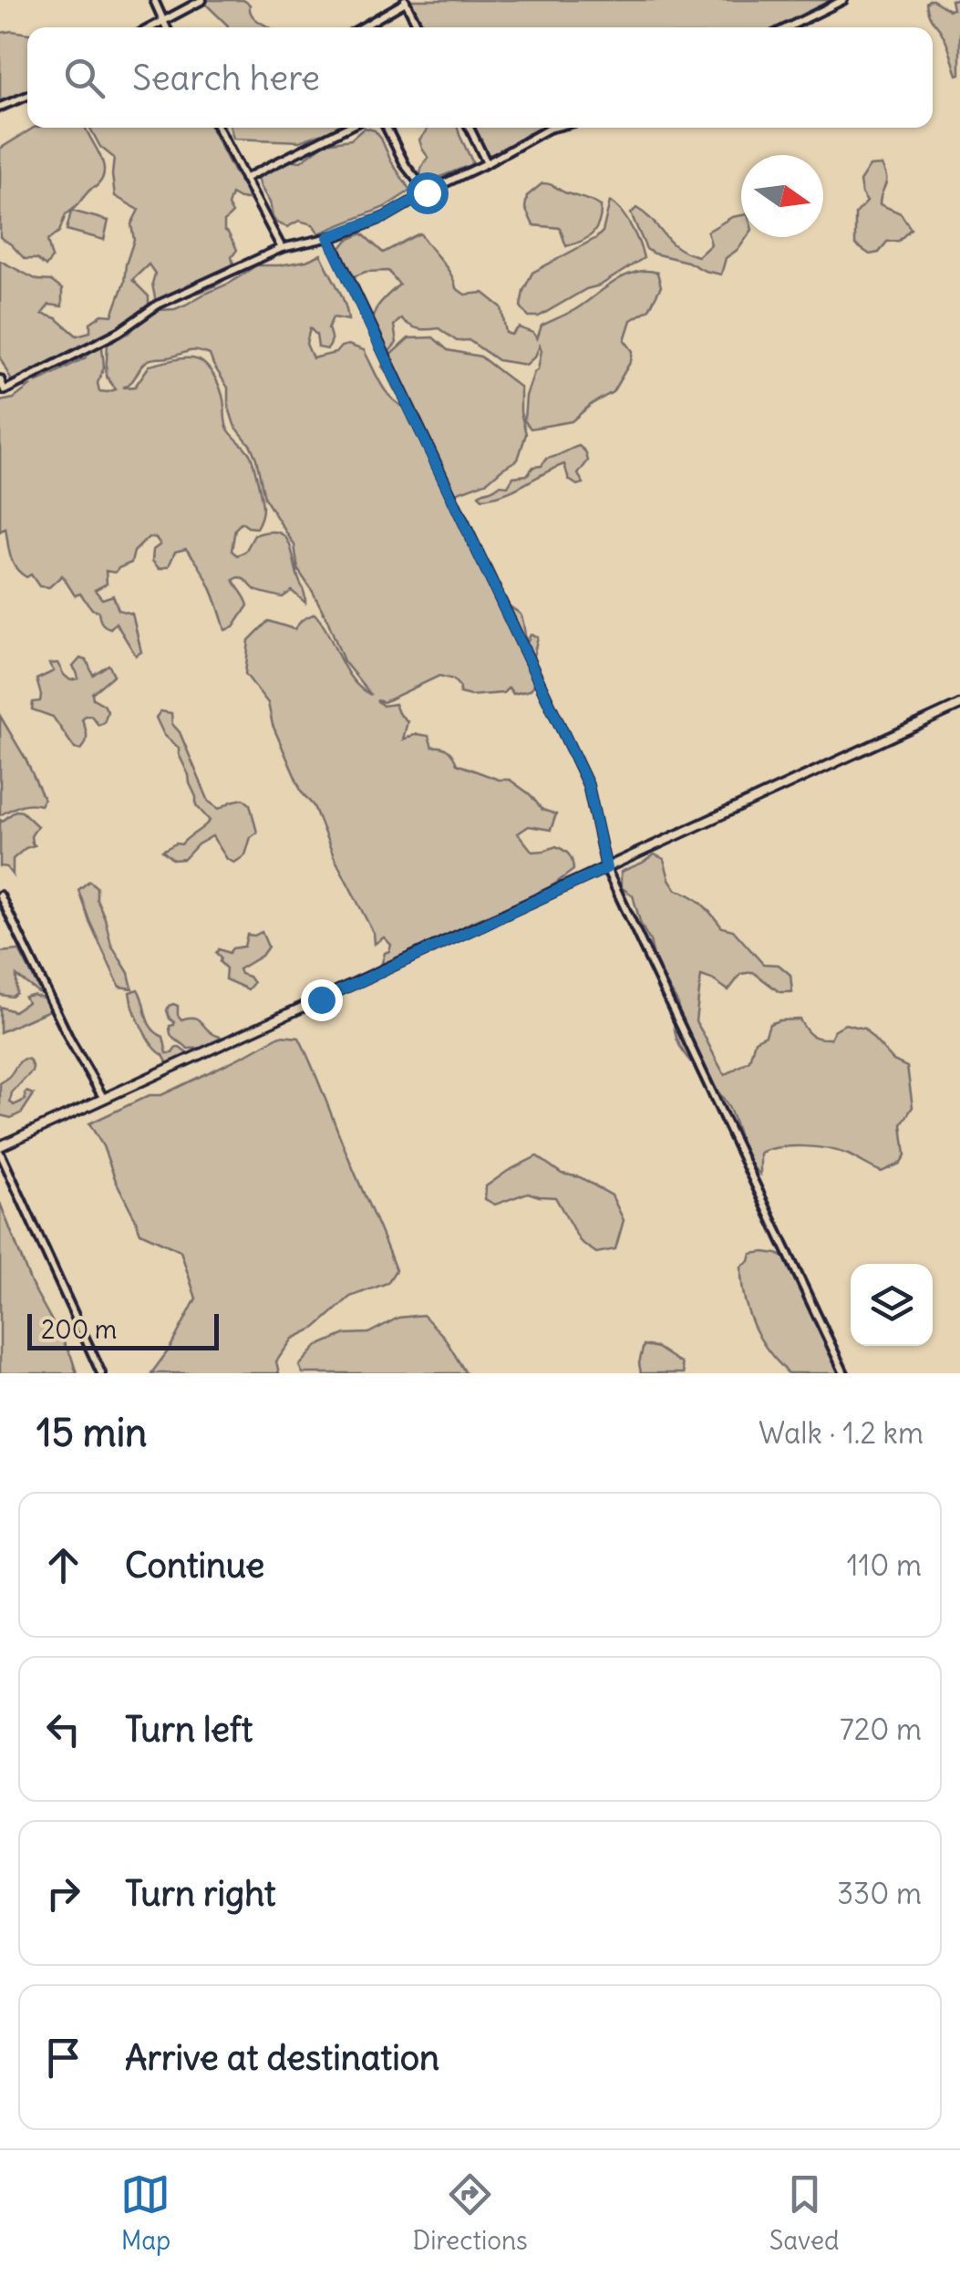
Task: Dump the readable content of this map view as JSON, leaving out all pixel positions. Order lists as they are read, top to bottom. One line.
{"scale_bar":"200 m","north":"right","page":{"search":"Search here","scale":"200 m","heading":["15 min","Walk · 1.2 km"],"list":[["Continue","110 m"],["Turn left","720 m"],["Turn right","330 m"],"Arrive at destination"],"nav":["Map","Directions","Saved"]}}
